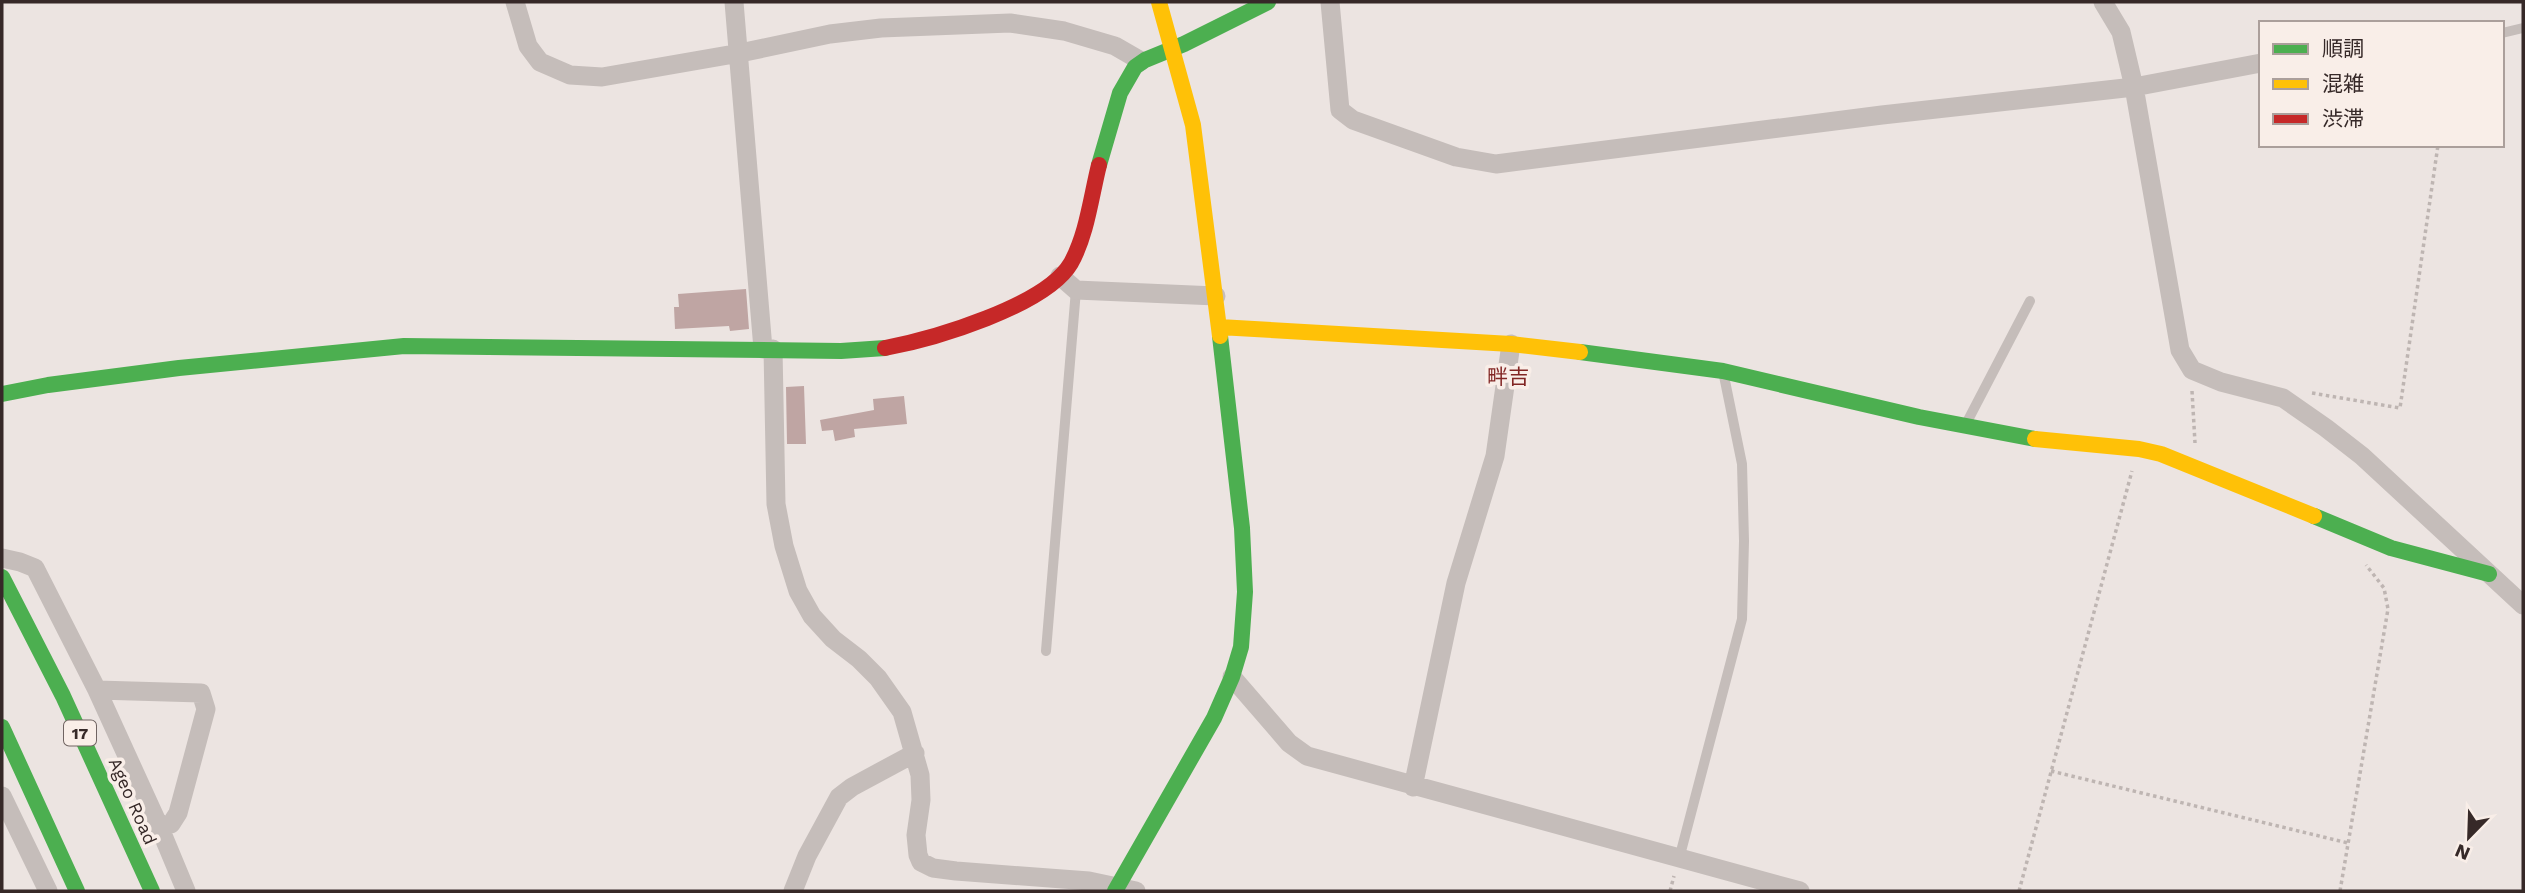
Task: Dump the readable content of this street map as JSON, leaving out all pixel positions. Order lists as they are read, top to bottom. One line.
{"streets":{"main road":["17","Ageo Road"]},"districts":["畔吉"],"legend":["順調","混雑","渋滞"],"north":"bottom left"}
